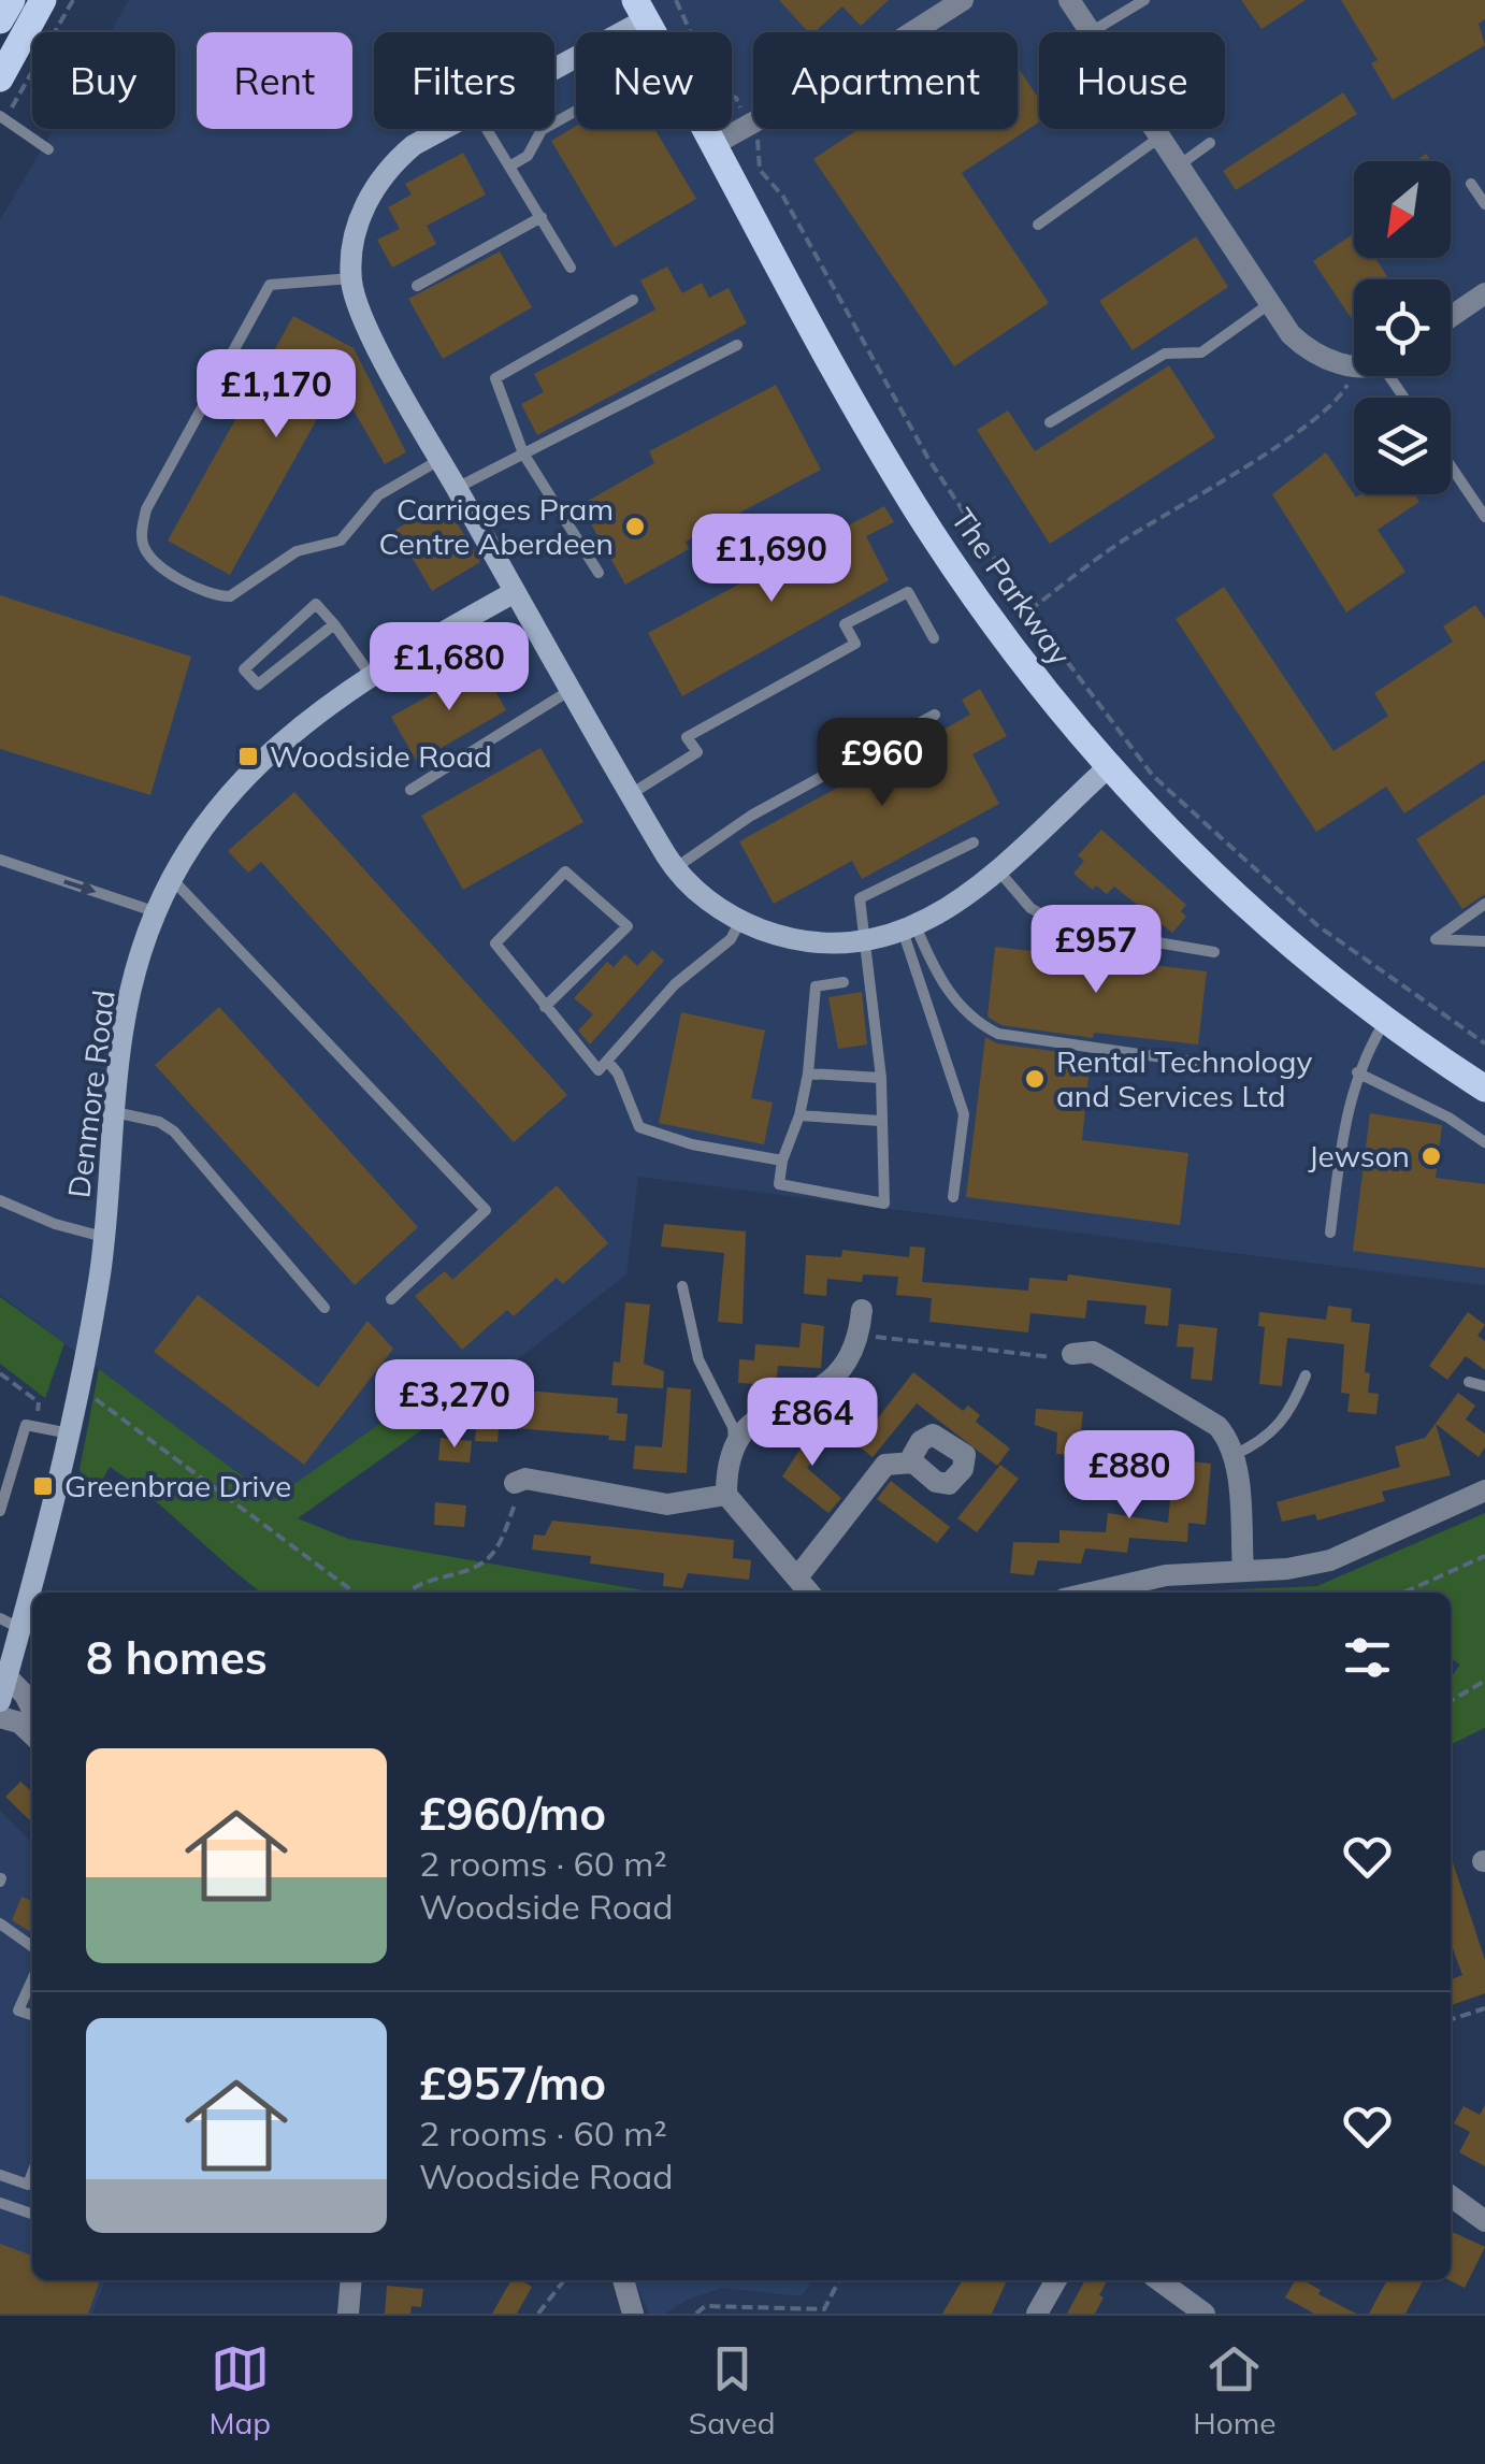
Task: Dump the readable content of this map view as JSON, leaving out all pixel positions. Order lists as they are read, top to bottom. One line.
{"streets":{"main road":["The Parkway"],"street":["Denmore Road"]},"places":{"other":["Carriages Pram Centre Aberdeen","Rental Technology and Services Ltd","Jewson"],"transit":["Woodside Road","Greenbrae Drive"]},"north":"bottom left","page":{"chip":["Buy","Rent","Filters","New","Apartment","House"],"price":["£1,170","£1,690","£1,680","£960","£957","£3,270","£864","£880"],"heading":"8 homes","list":[{"name":"£960/mo","note":"2 rooms · 60 m² · Woodside Road"},{"name":"£957/mo","note":"2 rooms · 60 m² · Woodside Road"}],"tabs":["Map","Saved","Home"]}}
